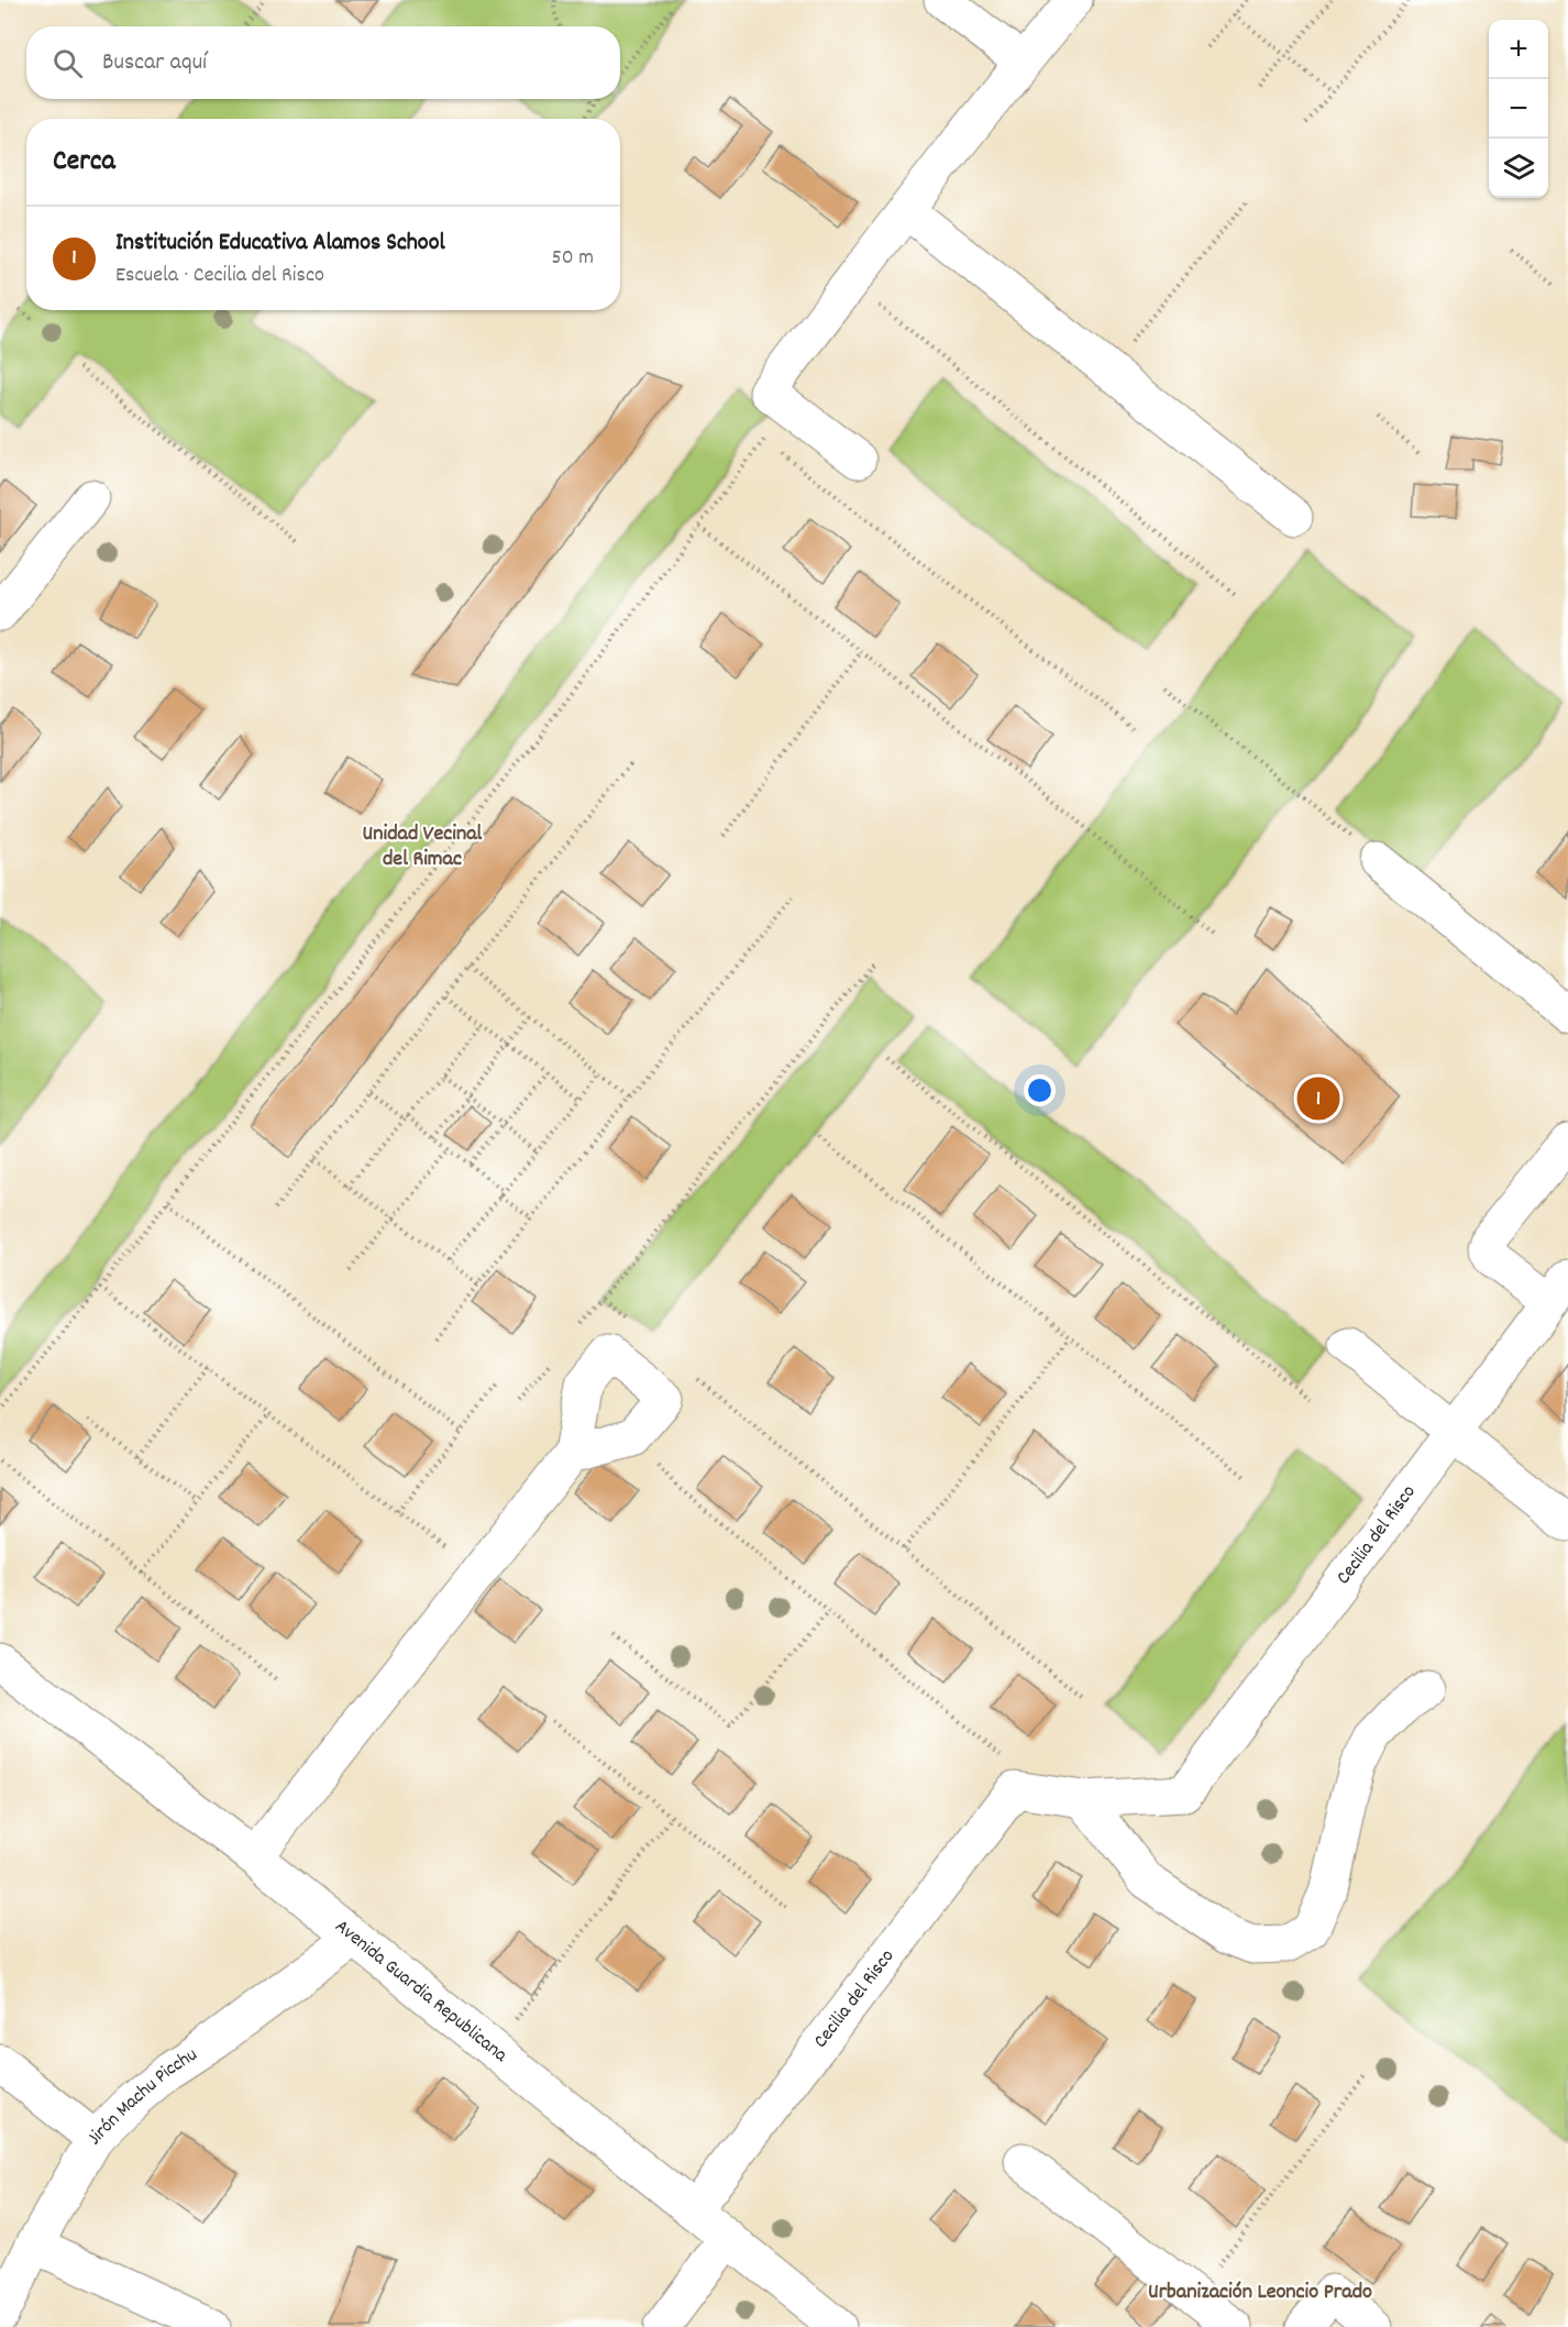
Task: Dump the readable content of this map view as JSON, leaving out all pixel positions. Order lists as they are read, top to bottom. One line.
{"streets":{"street":["Cecilia del Risco","Avenida Guardia Republicana","Jirón Machu Picchu"]},"crossings":[["Cecilia del Risco","Avenida Guardia Republicana"],["Avenida Guardia Republicana","Jirón Machu Picchu"]],"districts":["Unidad Vecinal del Rimac","Urbanización Leoncio Prado"],"page":{"map_buttons":["+","−"],"search":"Buscar aquí","heading":"Cerca","list":[{"mark":"1","name":"Institución Educativa Alamos School","note":"Escuela · Cecilia del Risco","value":"50 m"}],"pins":"1"}}
